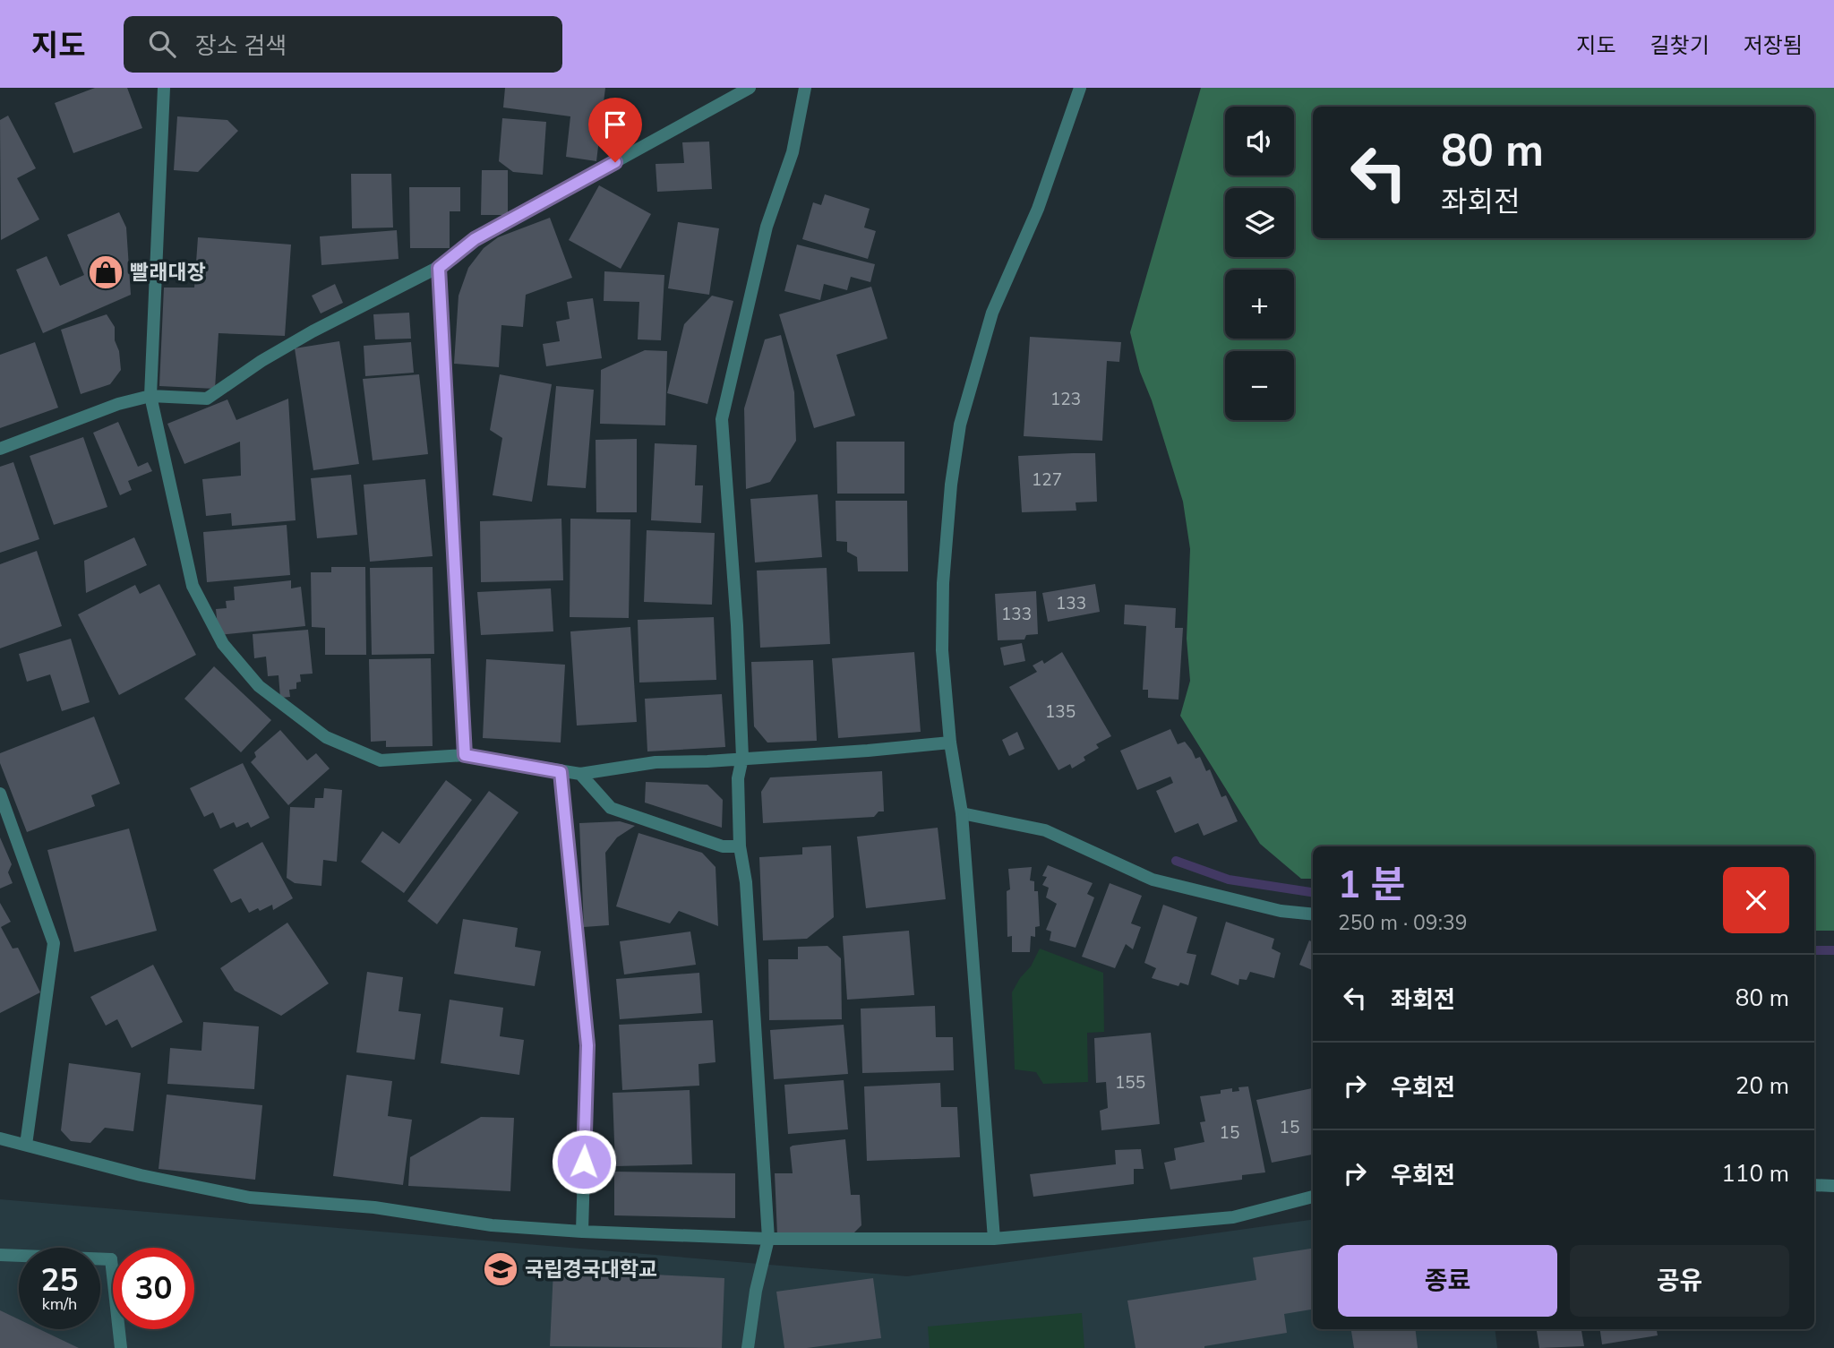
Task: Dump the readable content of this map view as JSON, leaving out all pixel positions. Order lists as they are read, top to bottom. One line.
{"places":{"shop":["빨래대장"],"school or university":["국립경국대학교"]},"house_numbers":["123","127","133","133","135","155","15","15"],"page":{"header":"지도","search":"장소 검색","nav":["지도","길찾기","저장됨"],"map_buttons":["+","−"],"turn":["80 m","좌회전"],"heading":["1 분","250 m · 09:39"],"list":[{"name":"좌회전","value":"80 m"},{"name":"우회전","value":"20 m"},{"name":"우회전","value":"110 m"}],"buttons":["종료","공유"],"speed":"25 km/h","limit":"30"}}
